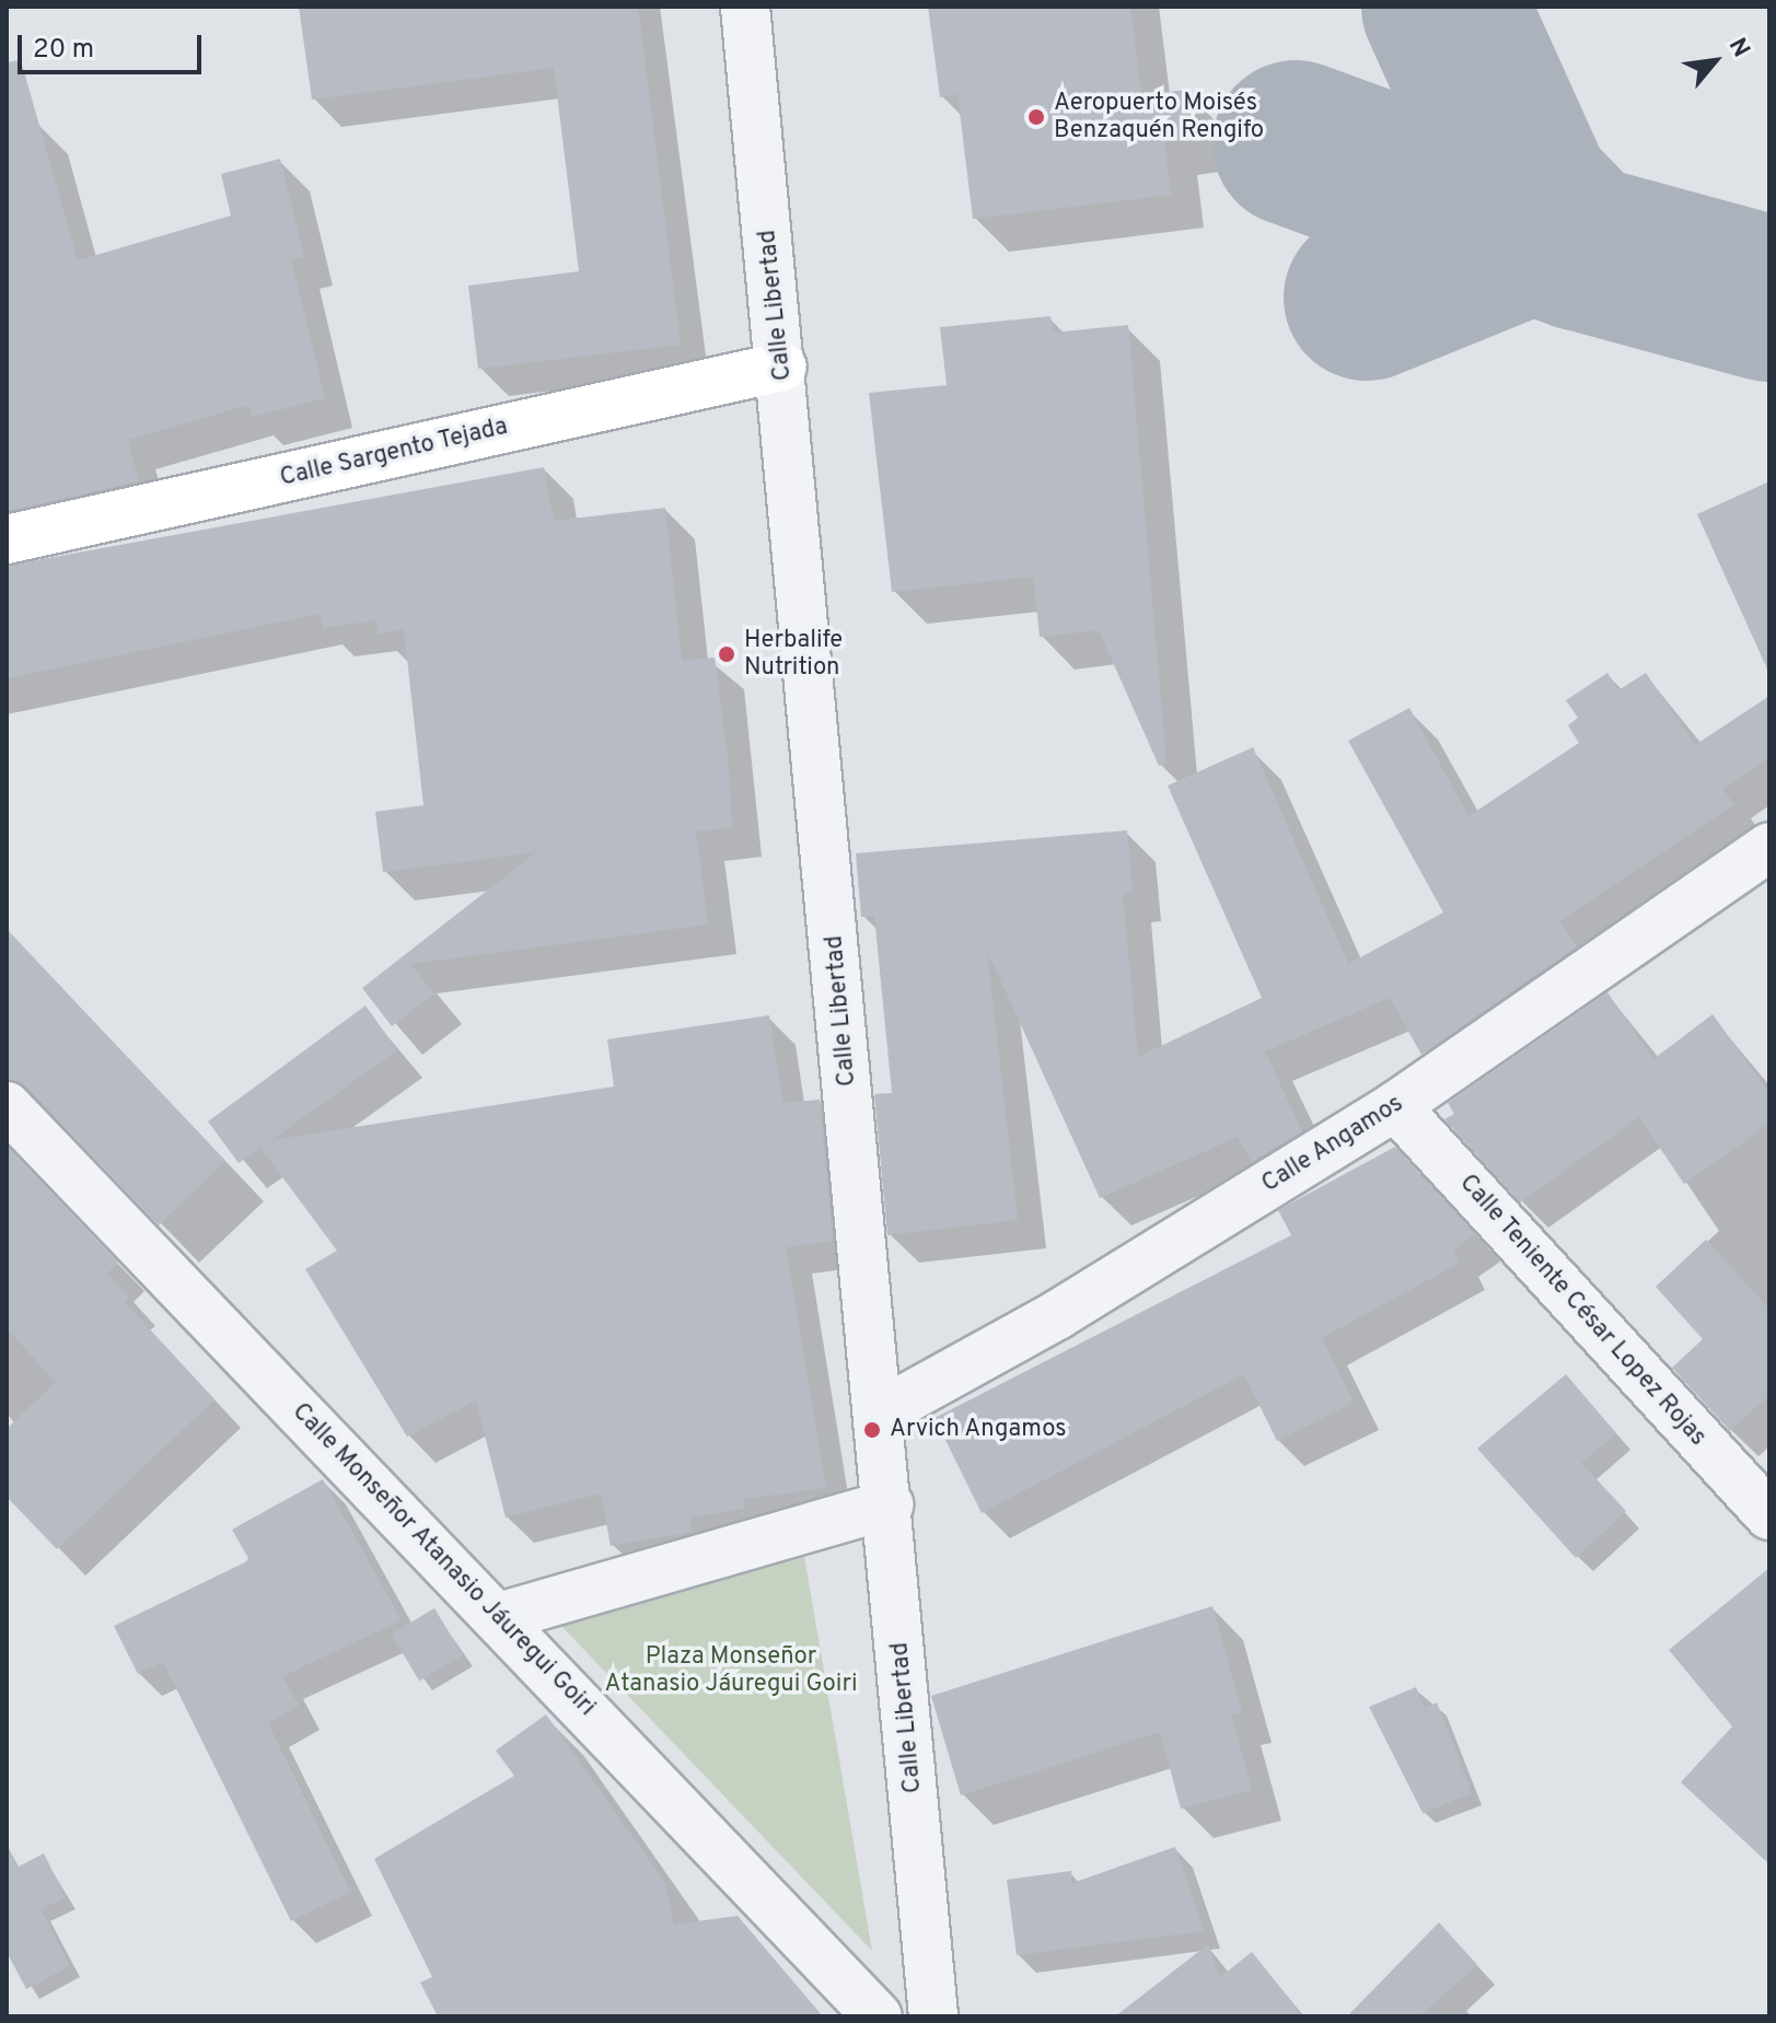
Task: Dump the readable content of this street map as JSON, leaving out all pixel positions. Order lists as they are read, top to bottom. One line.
{"streets":{"highway":["Calle Sargento Tejada"],"street":["Calle Libertad","Calle Angamos","Calle Teniente César Lopez Rojas","Calle Monseñor Atanasio Jáuregui Goiri"]},"crossings":[["Calle Libertad","Calle Sargento Tejada"],["Calle Libertad","Calle Angamos"],["Calle Angamos","Calle Teniente César Lopez Rojas"]],"parks":["Plaza Monseñor Atanasio Jáuregui Goiri"],"places":["Aeropuerto Moisés Benzaquén Rengifo","Herbalife Nutrition","Arvich Angamos"],"scale_bar":"20 m","north":"top right"}
